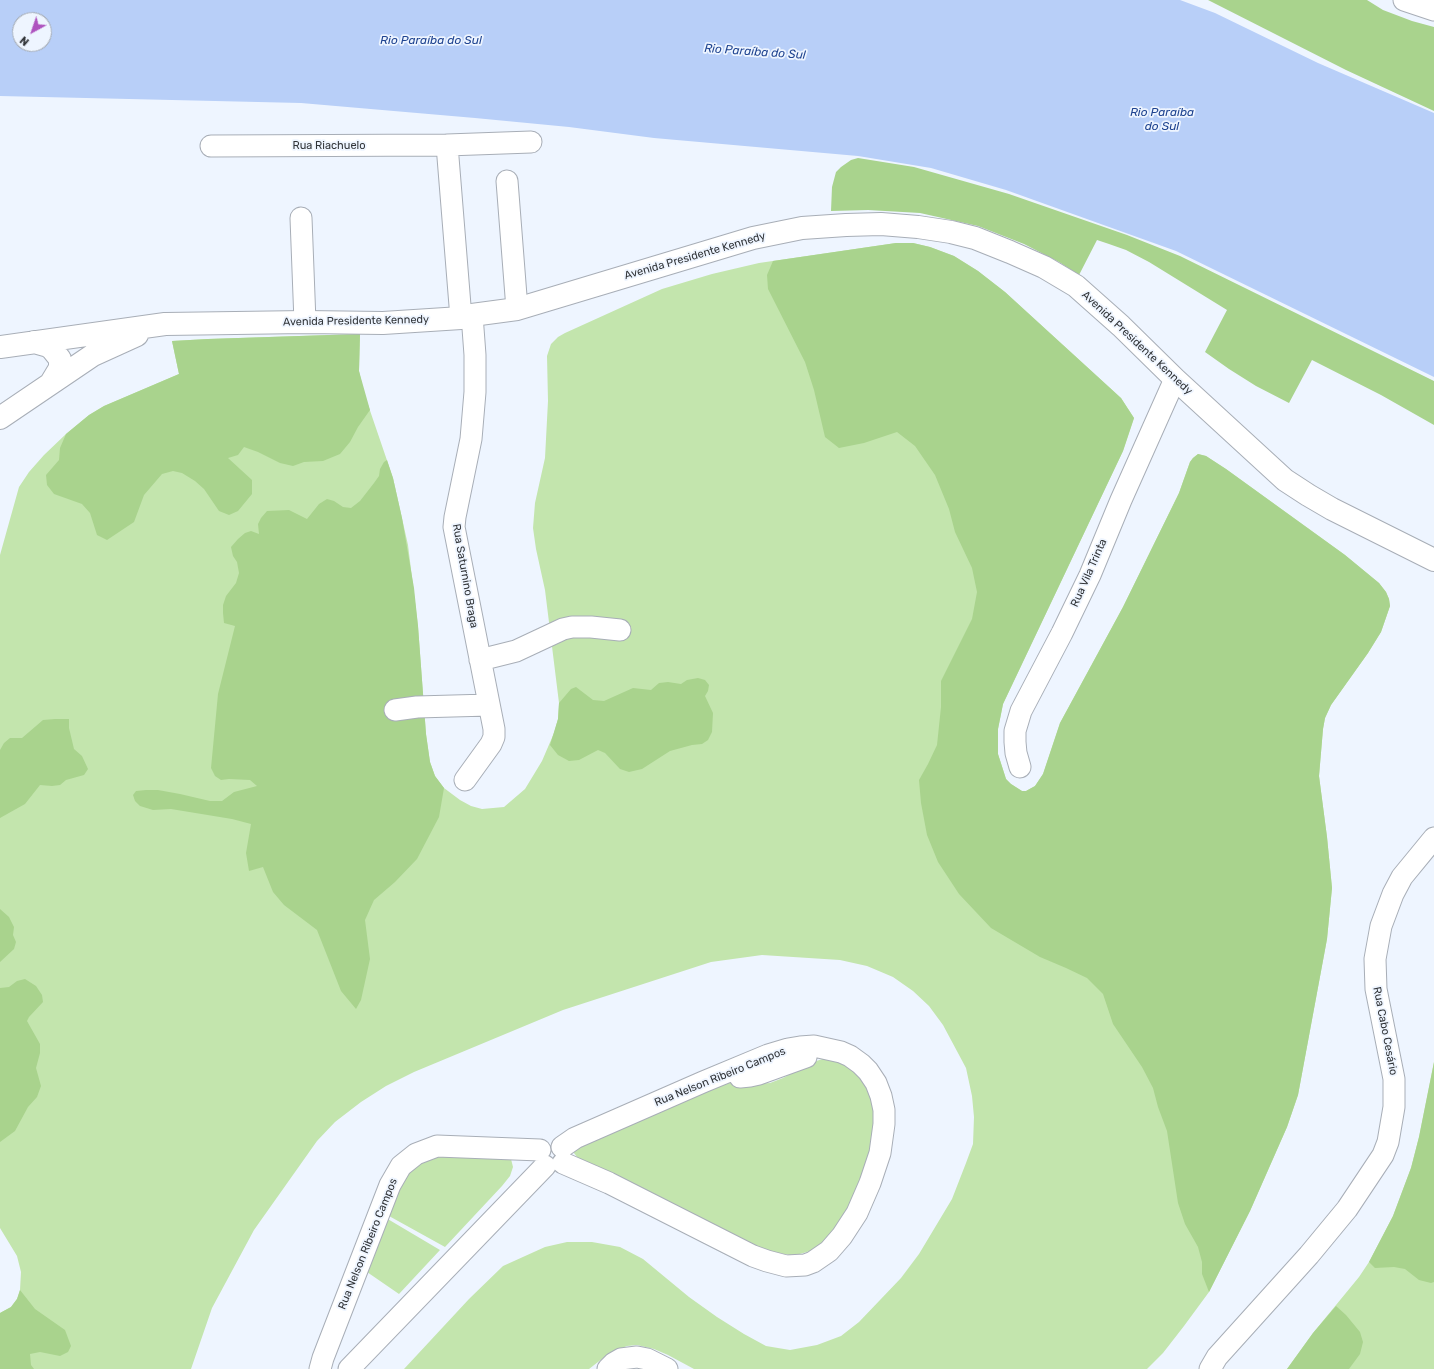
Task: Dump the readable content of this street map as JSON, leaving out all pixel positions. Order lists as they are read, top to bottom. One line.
{"streets":{"main road":["Avenida Presidente Kennedy"],"street":["Rua Riachuelo","Rua Vila Trinta","Rua Saturnino Braga","Rua Cabo Cesário","Rua Nelson Ribeiro Campos"]},"crossings":[["Avenida Presidente Kennedy","Rua Vila Trinta"],["Avenida Presidente Kennedy","Rua Saturnino Braga"]],"water":["Rio Paraíba do Sul"],"north":"bottom left"}
